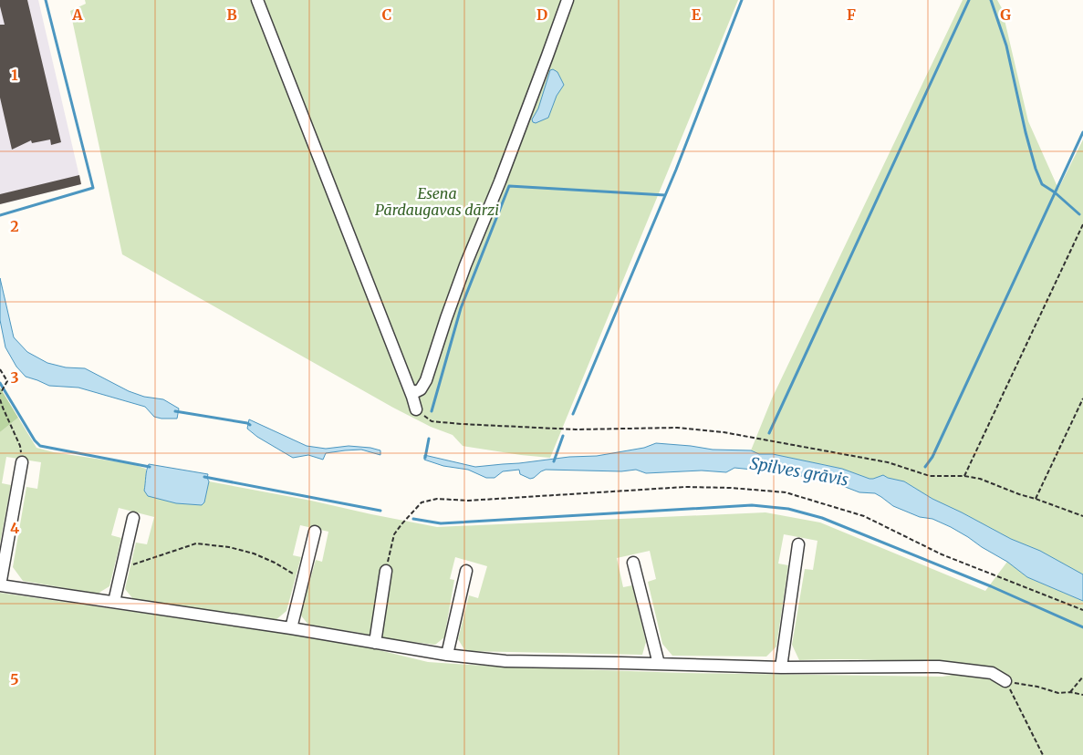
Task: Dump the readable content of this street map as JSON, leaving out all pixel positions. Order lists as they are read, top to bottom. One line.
{"water":["Spilves grāvis"],"parks":["Esena Pārdaugavas dārzi"],"grid":{"columns":["A","B","C","D","E","F","G"],"rows":["1","2","3","4","5"]}}
